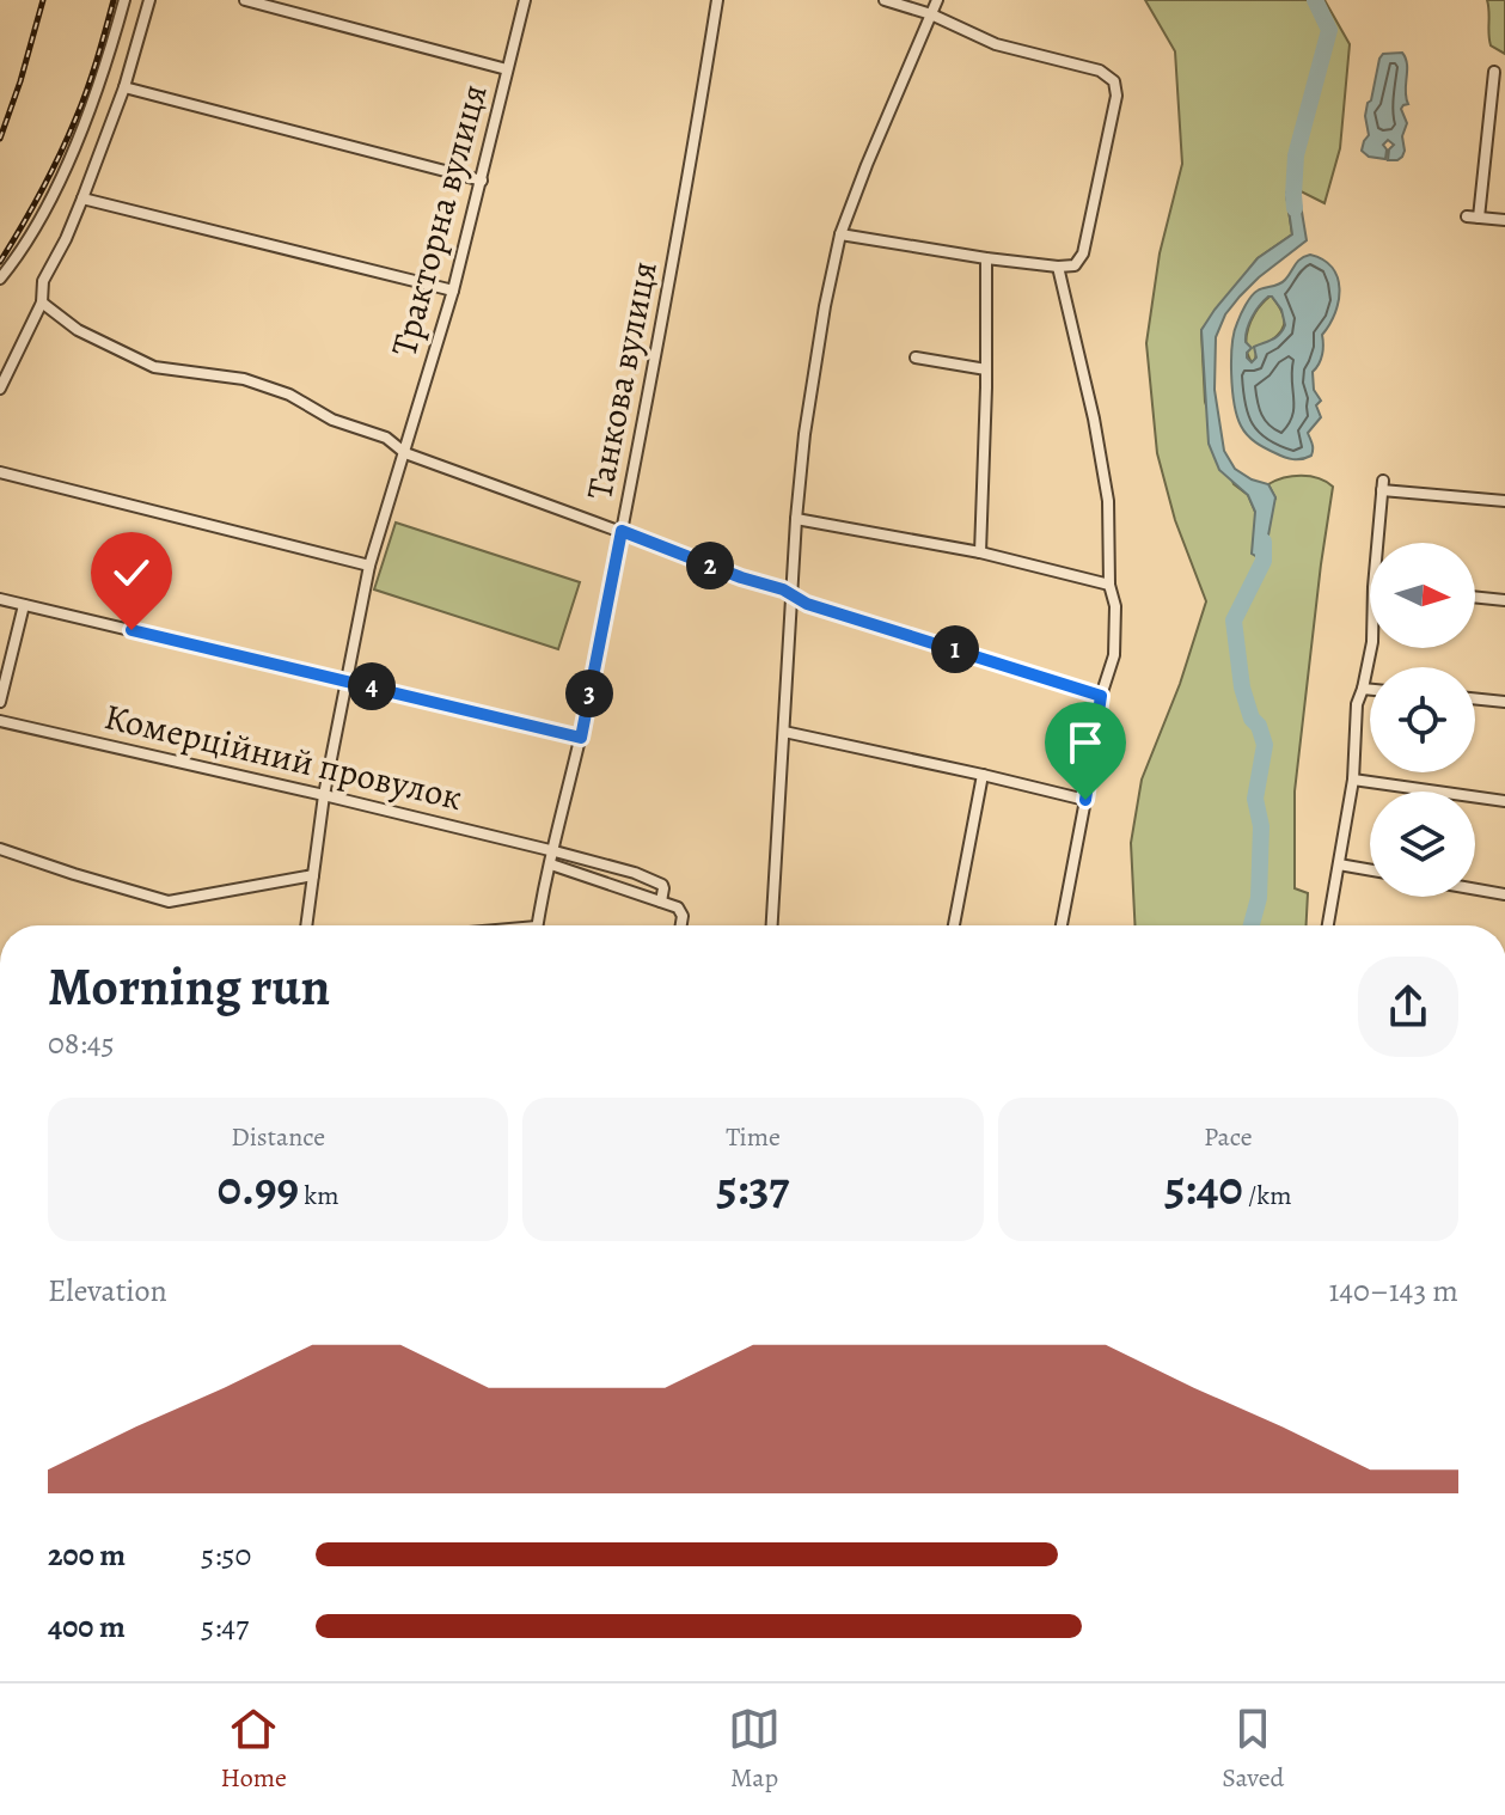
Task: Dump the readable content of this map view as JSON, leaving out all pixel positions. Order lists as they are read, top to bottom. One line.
{"streets":{"street":["Тракторна вулиця","Танкова вулиця","Комерційний провулок"]},"crossings":[["Тракторна вулиця","Комерційний провулок"],["Танкова вулиця","Комерційний провулок"]],"north":"right","page":{"pins":["2","1","4","3"],"heading":["Morning run","08:45"],"stats":[["Distance","0.99 km"],["Time","5:37"],["Pace","5:40 /km"]],"chart":["Elevation","140–143 m"],"list":[{"name":"200 m","note":"5:50"},{"name":"400 m","note":"5:47"}],"tabs":["Home","Map","Saved"]}}
